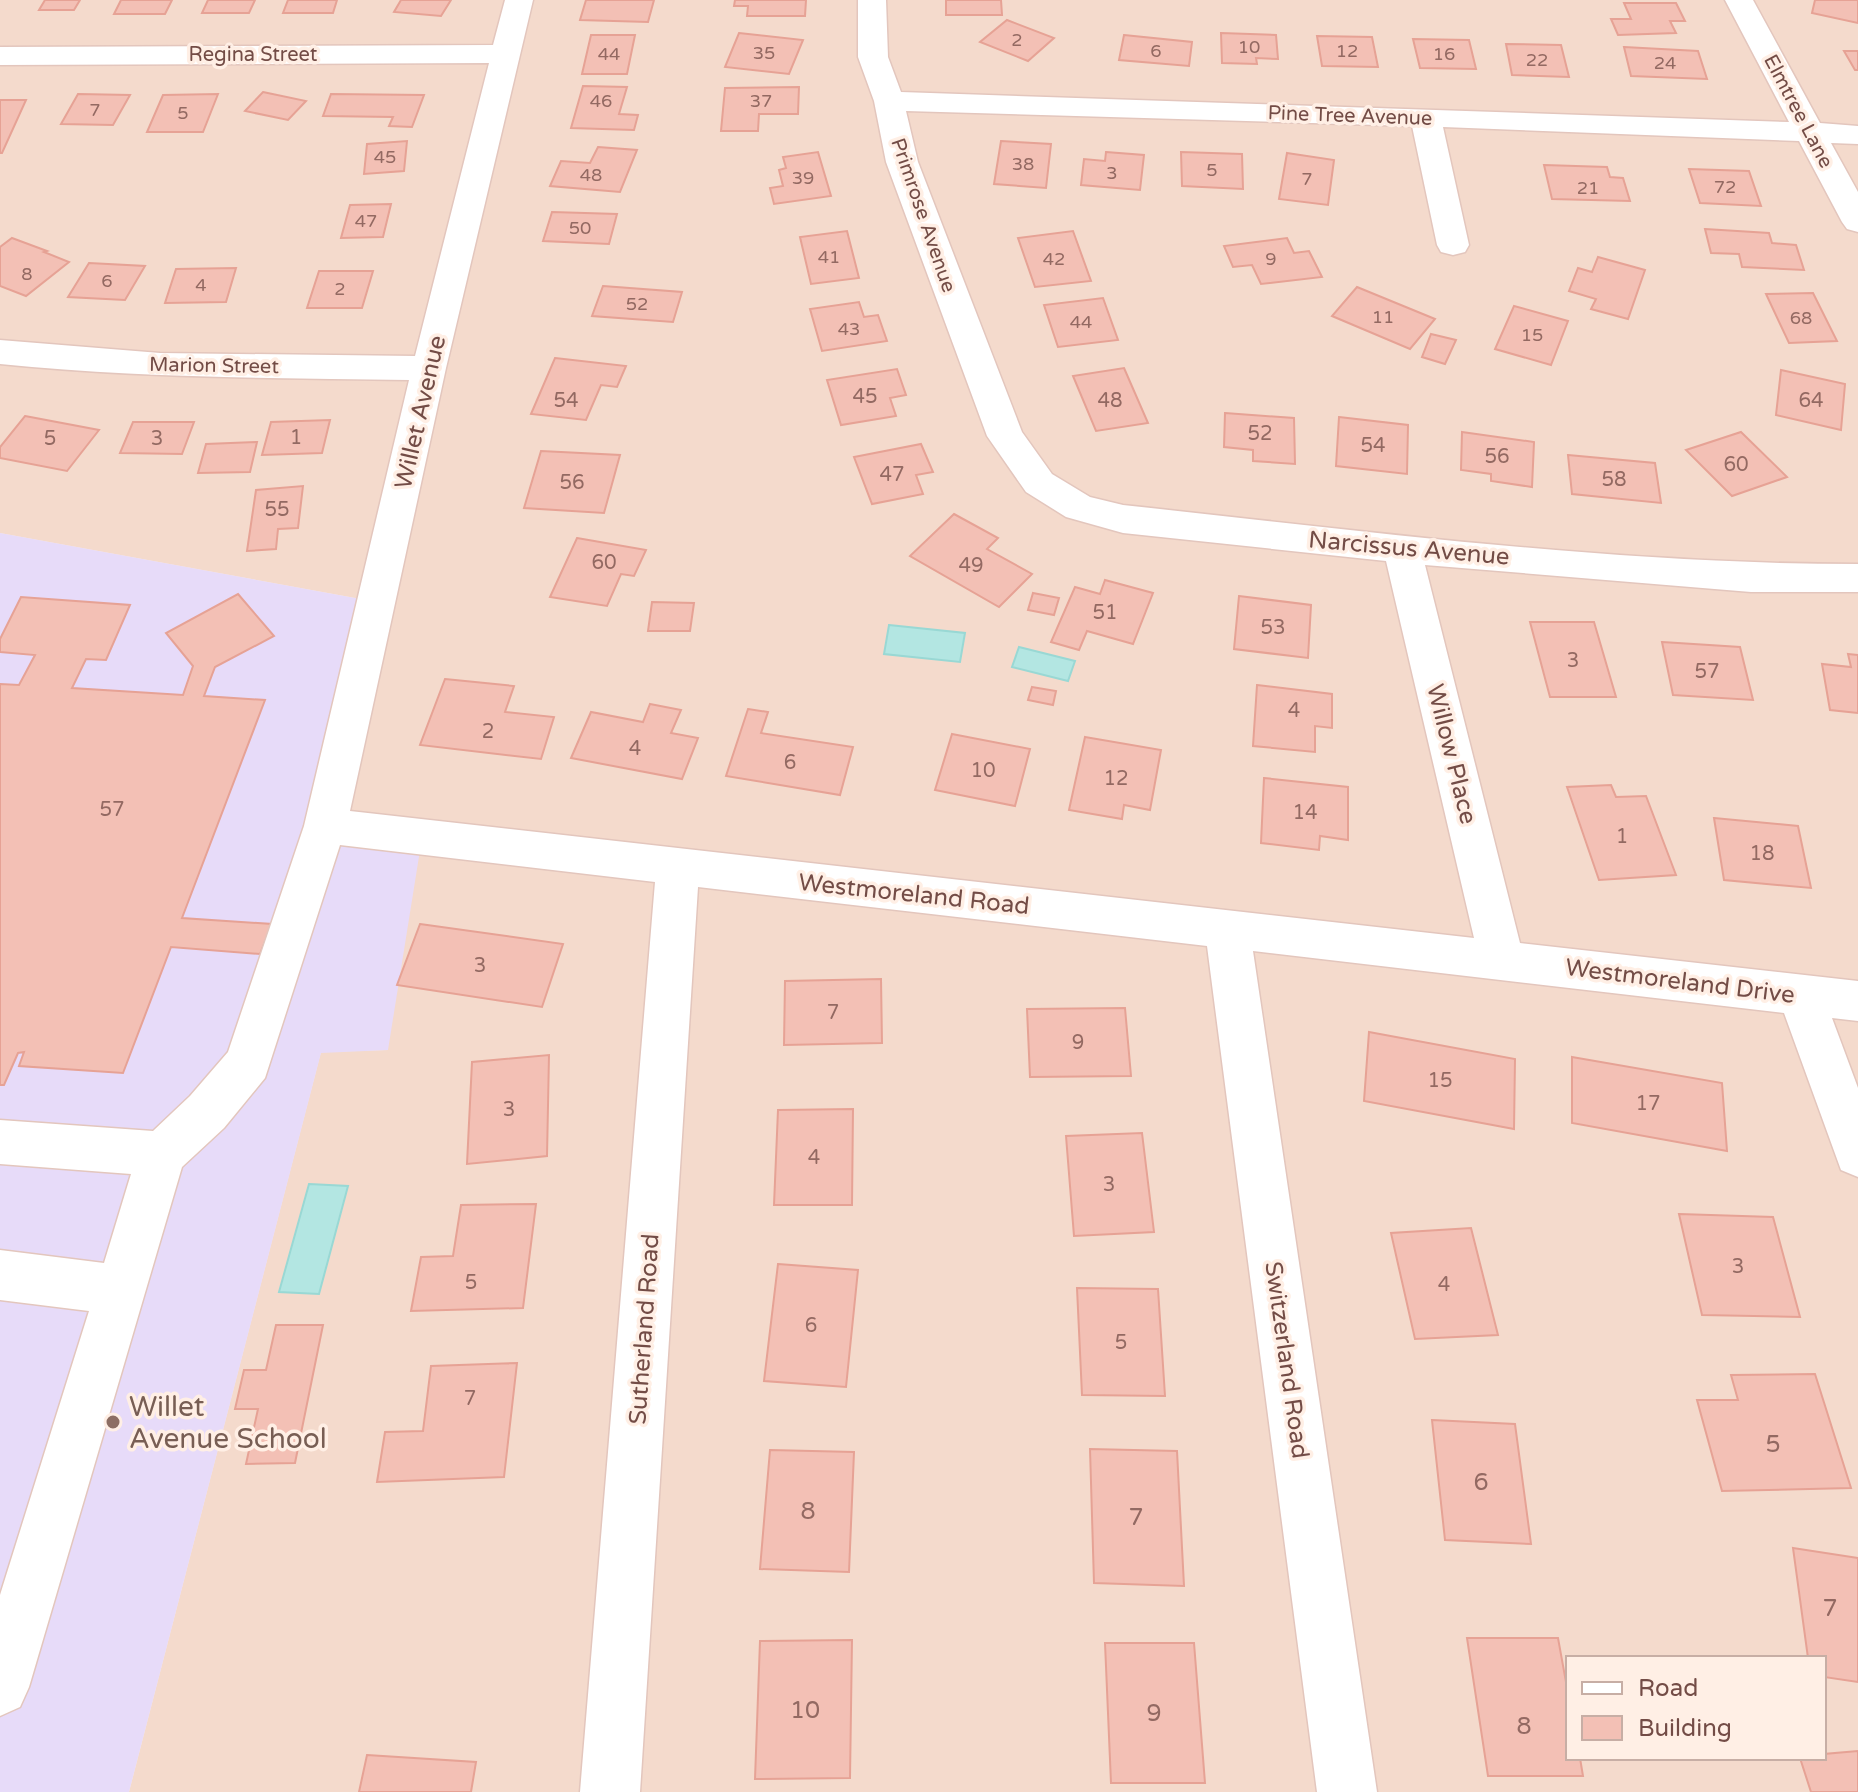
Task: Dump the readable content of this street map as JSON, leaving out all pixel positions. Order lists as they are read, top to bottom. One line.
{"streets":{"street":["Regina Street","Elmtree Lane","Pine Tree Avenue","Primrose Avenue","Marion Street","Willet Avenue","Narcissus Avenue","Willow Place","Westmoreland Road","Westmoreland Drive","Sutherland Road","Switzerland Road"]},"crossings":[["Regina Street","Willet Avenue"],["Elmtree Lane","Pine Tree Avenue"],["Pine Tree Avenue","Primrose Avenue"],["Primrose Avenue","Narcissus Avenue"],["Marion Street","Willet Avenue"],["Willet Avenue","Westmoreland Road"],["Narcissus Avenue","Willow Place"],["Willow Place","Westmoreland Road"],["Willow Place","Westmoreland Drive"],["Westmoreland Road","Westmoreland Drive"],["Westmoreland Road","Sutherland Road"],["Westmoreland Road","Switzerland Road"]],"places":["Willet Avenue School"],"house_numbers":["2","10","6","12","35","44","16","22","24","46","37","7","5","45","38","5","3","48","39","7","72","21","47","50","41","42","9","8","6","4","2","52","11","68","44","43","15","45","54","48","64","52","1","5","3","54","56","60","47","58","56","55","60","49","51","53","3","57","4","2","4","6","10","12","57","14","1","18","3","7","9","15","17","3","4","3","3","5","4","6","5","7","5","6","8","7","7","10","9","8"],"legend":["Road","Building"]}
